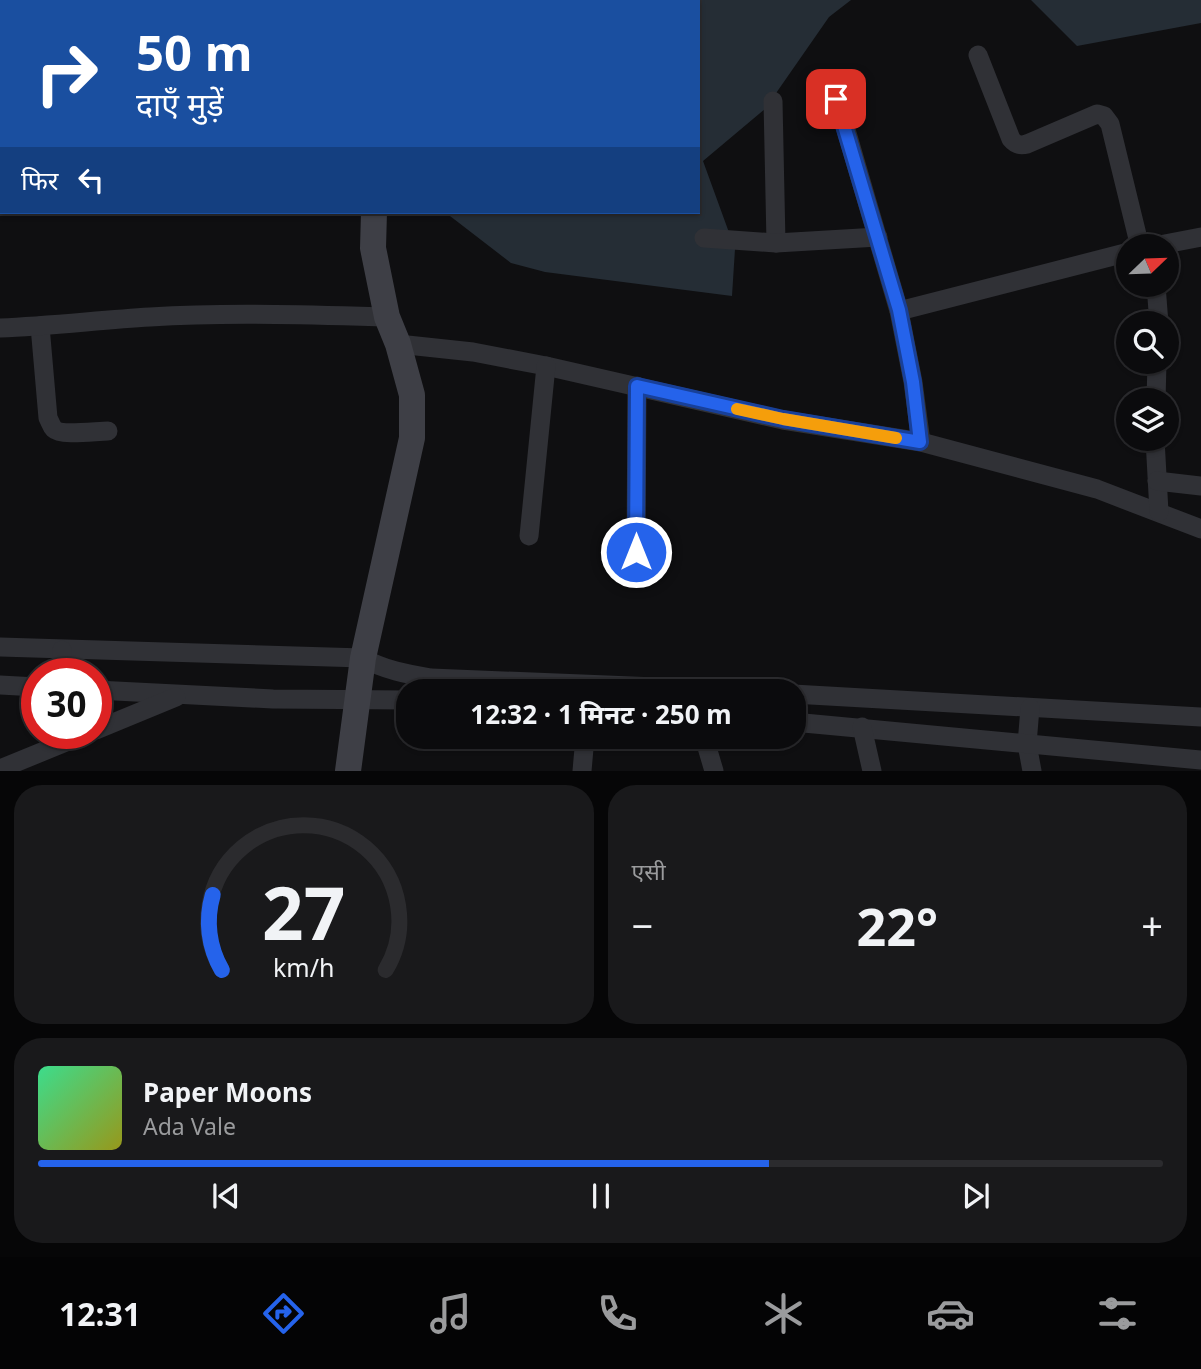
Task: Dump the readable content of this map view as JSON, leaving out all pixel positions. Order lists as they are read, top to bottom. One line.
{"north":"top right","page":{"turn":["50 m","दाएँ मुड़ें"],"then":"फिर","limit":"30","trip":"12:32 · 1 मिनट · 250 m","tile":"एसी","heat":["−","22°","+"],"song":["Paper Moons","Ada Vale"],"tabs":"12:31","gauge":["27","km/h"]}}
